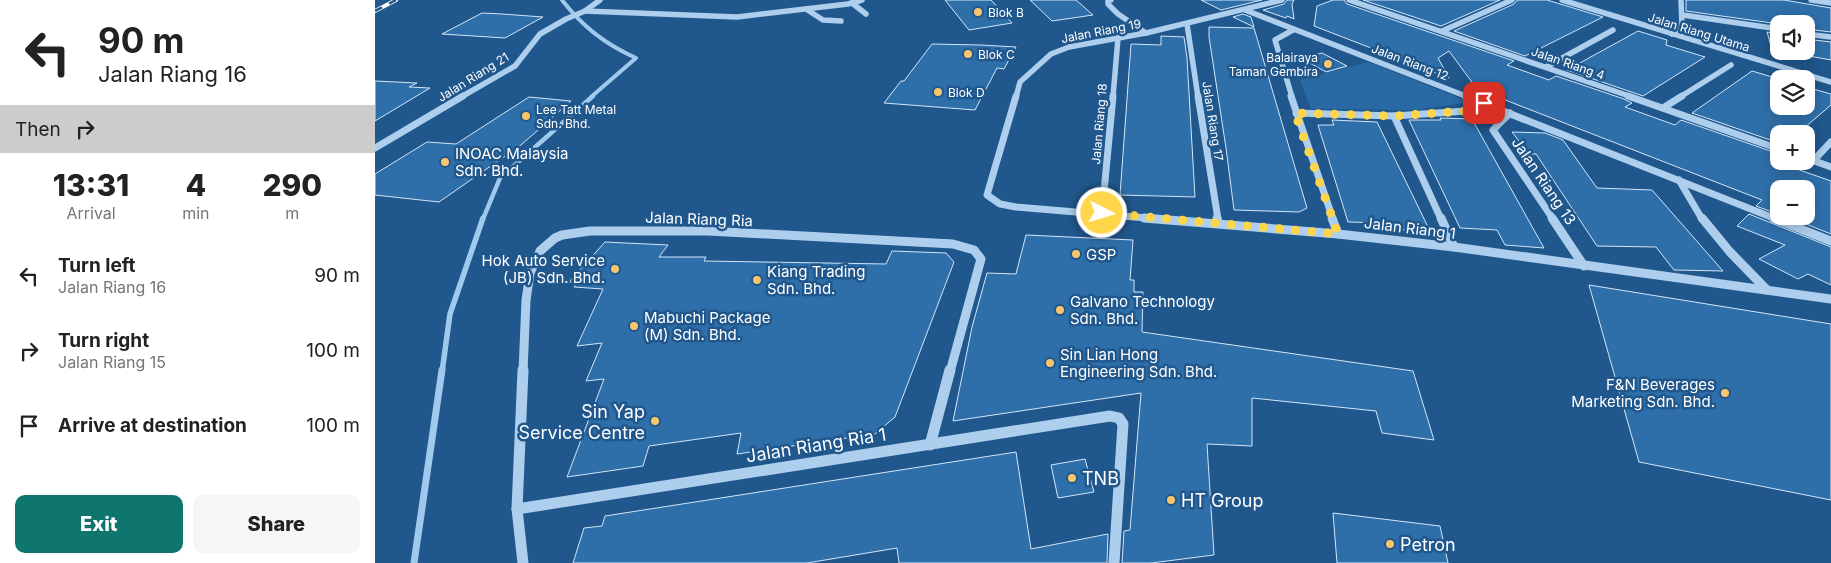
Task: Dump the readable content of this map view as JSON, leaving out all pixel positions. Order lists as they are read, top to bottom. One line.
{"streets":{"street":["Jalan Riang 19","Jalan Riang Utama","Jalan Riang 12","Jalan Riang 4","Jalan Riang 21","Jalan Riang 17","Jalan Riang 18","Jalan Riang 13","Jalan Riang Ria","Jalan Riang 1","Jalan Riang Ria 1"]},"crossings":[["Jalan Riang 19","Jalan Riang 12"],["Jalan Riang 19","Jalan Riang 17"],["Jalan Riang 19","Jalan Riang 18"],["Jalan Riang 19","Jalan Riang 1"],["Jalan Riang 12","Jalan Riang 13"],["Jalan Riang 17","Jalan Riang 1"],["Jalan Riang 18","Jalan Riang 1"],["Jalan Riang 13","Jalan Riang 1"],["Jalan Riang Ria","Jalan Riang Ria 1"]],"places":["Blok B","Blok C","Balairaya Taman Gembira","Blok D","Lee Tatt Metal Sdn. Bhd.","INOAC Malaysia Sdn. Bhd.","GSP","Hok Auto Service (JB) Sdn. Bhd.","Kiang Trading Sdn. Bhd.","Galvano Technology Sdn. Bhd.","Mabuchi Package (M) Sdn. Bhd.","Sin Lian Hong Engineering Sdn. Bhd.","F&N Beverages Marketing Sdn. Bhd.","Sin Yap Service Centre","TNB","HT Group","Petron"],"page":{"turn":["90 m","Jalan Riang 16"],"map_buttons":["+","−"],"then":"Then","eta":["13:31","Arrival","4","min","290","m"],"list":[{"name":"Turn left","note":"Jalan Riang 16","value":"90 m"},{"name":"Turn right","note":"Jalan Riang 15","value":"100 m"},{"name":"Arrive at destination","value":"100 m"}],"buttons":["Exit","Share"]}}
